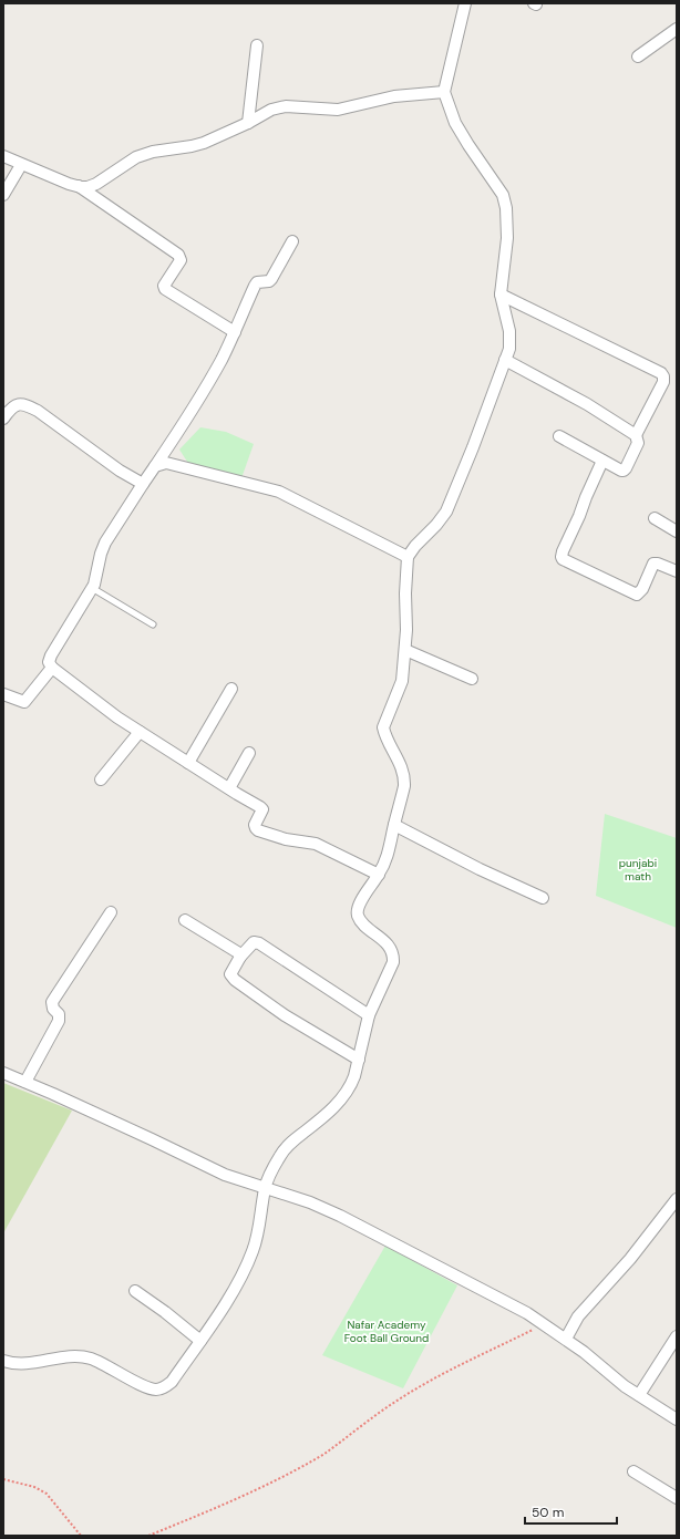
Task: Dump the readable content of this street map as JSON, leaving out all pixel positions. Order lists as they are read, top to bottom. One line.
{"parks":["punjabi math","Nafar Academy Foot Ball Ground"],"scale_bar":"50 m"}
